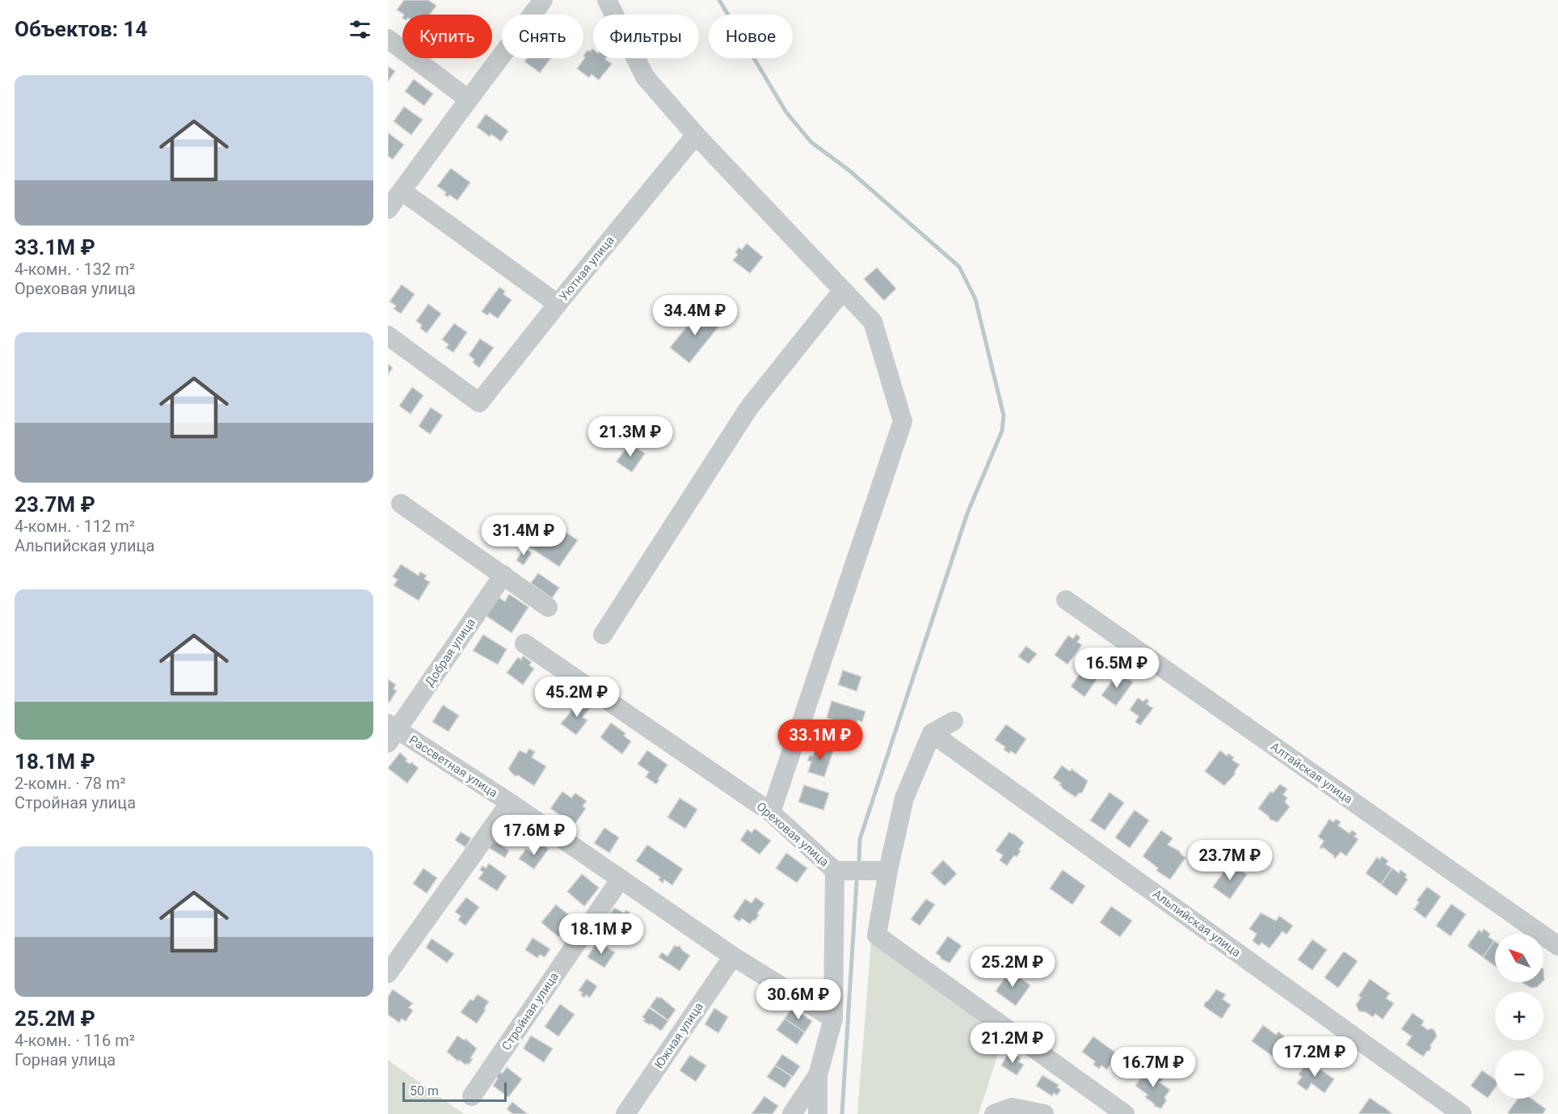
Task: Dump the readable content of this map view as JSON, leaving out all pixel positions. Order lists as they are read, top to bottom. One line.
{"streets":{"street":["Уютная улица","Добрая улица","Рассветная улица","Алтайская улица","Ореховая улица","Альпийская улица","Стройная улица","Южная улица"]},"crossings":[["Добрая улица","Рассветная улица"],["Рассветная улица","Ореховая улица"],["Рассветная улица","Стройная улица"],["Рассветная улица","Южная улица"]],"scale_bar":"50 m","north":"top left","page":{"heading":"Объектов: 14","chip":["Купить","Снять","Фильтры","Новое"],"list":[{"name":"33.1M ₽","note":"4-комн. · 132 m² · Ореховая улица"},{"name":"23.7M ₽","note":"4-комн. · 112 m² · Альпийская улица"},{"name":"18.1M ₽","note":"2-комн. · 78 m² · Стройная улица"},{"name":"25.2M ₽","note":"4-комн. · 116 m² · Горная улица"}],"price":["34.4M ₽","21.3M ₽","31.4M ₽","16.5M ₽","45.2M ₽","33.1M ₽","17.6M ₽","23.7M ₽","18.1M ₽","25.2M ₽","30.6M ₽","21.2M ₽","17.2M ₽","16.7M ₽"],"map_buttons":["+","−"],"scale":"50 m"}}
